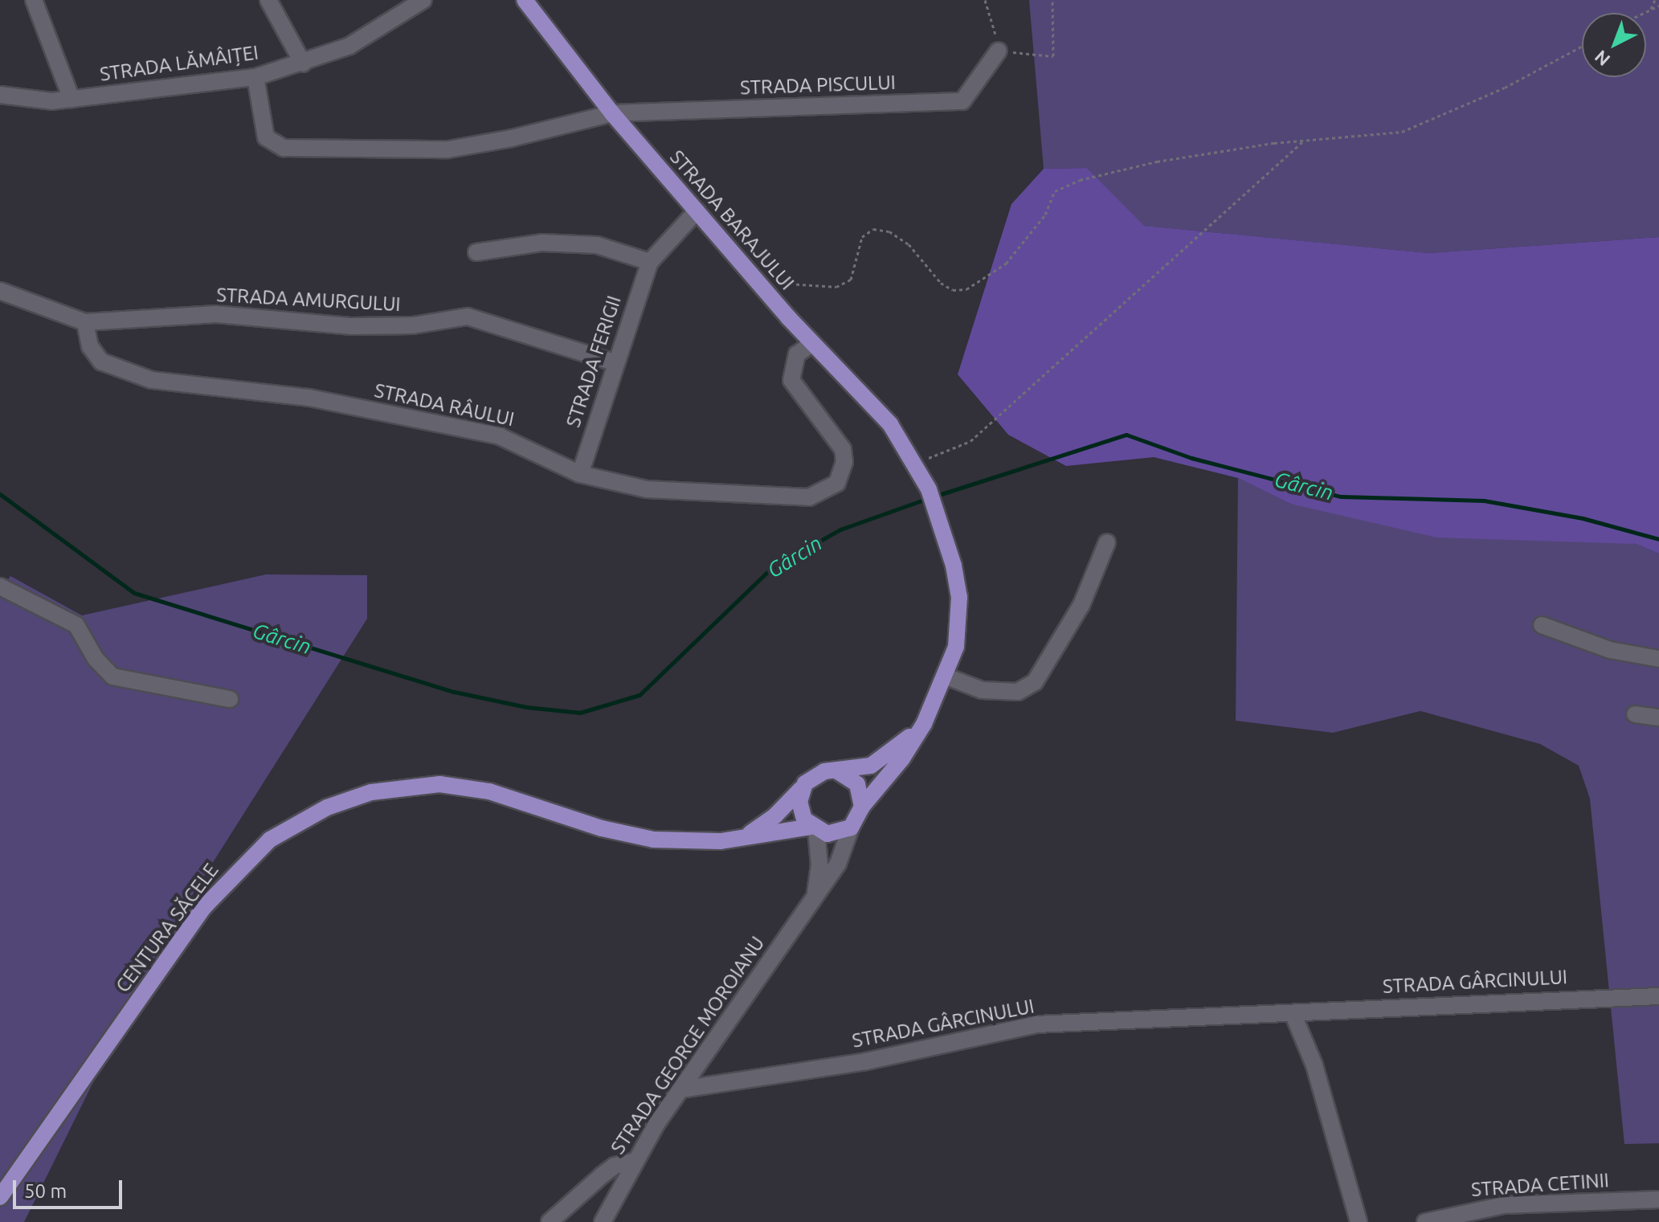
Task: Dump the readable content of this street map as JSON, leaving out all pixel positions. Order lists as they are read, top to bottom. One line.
{"streets":{"main road":["STRADA BARAJULUI","CENTURA SĂCELE"],"street":["STRADA LĂMÂIȚEI","STRADA PISCULUI","STRADA AMURGULUI","STRADA FERIGII","STRADA RÂULUI","STRADA GÂRCINULUI","STRADA GEORGE MOROIANU","STRADA CETINII"]},"crossings":[["STRADA PISCULUI","STRADA BARAJULUI"],["STRADA BARAJULUI","STRADA FERIGII"],["STRADA BARAJULUI","STRADA RÂULUI"],["STRADA AMURGULUI","STRADA FERIGII"],["STRADA AMURGULUI","STRADA RÂULUI"],["STRADA FERIGII","STRADA RÂULUI"],["CENTURA SĂCELE","STRADA GEORGE MOROIANU"],["STRADA GÂRCINULUI","STRADA GEORGE MOROIANU"]],"water":["Gârcin"],"scale_bar":"50 m","north":"bottom left"}
